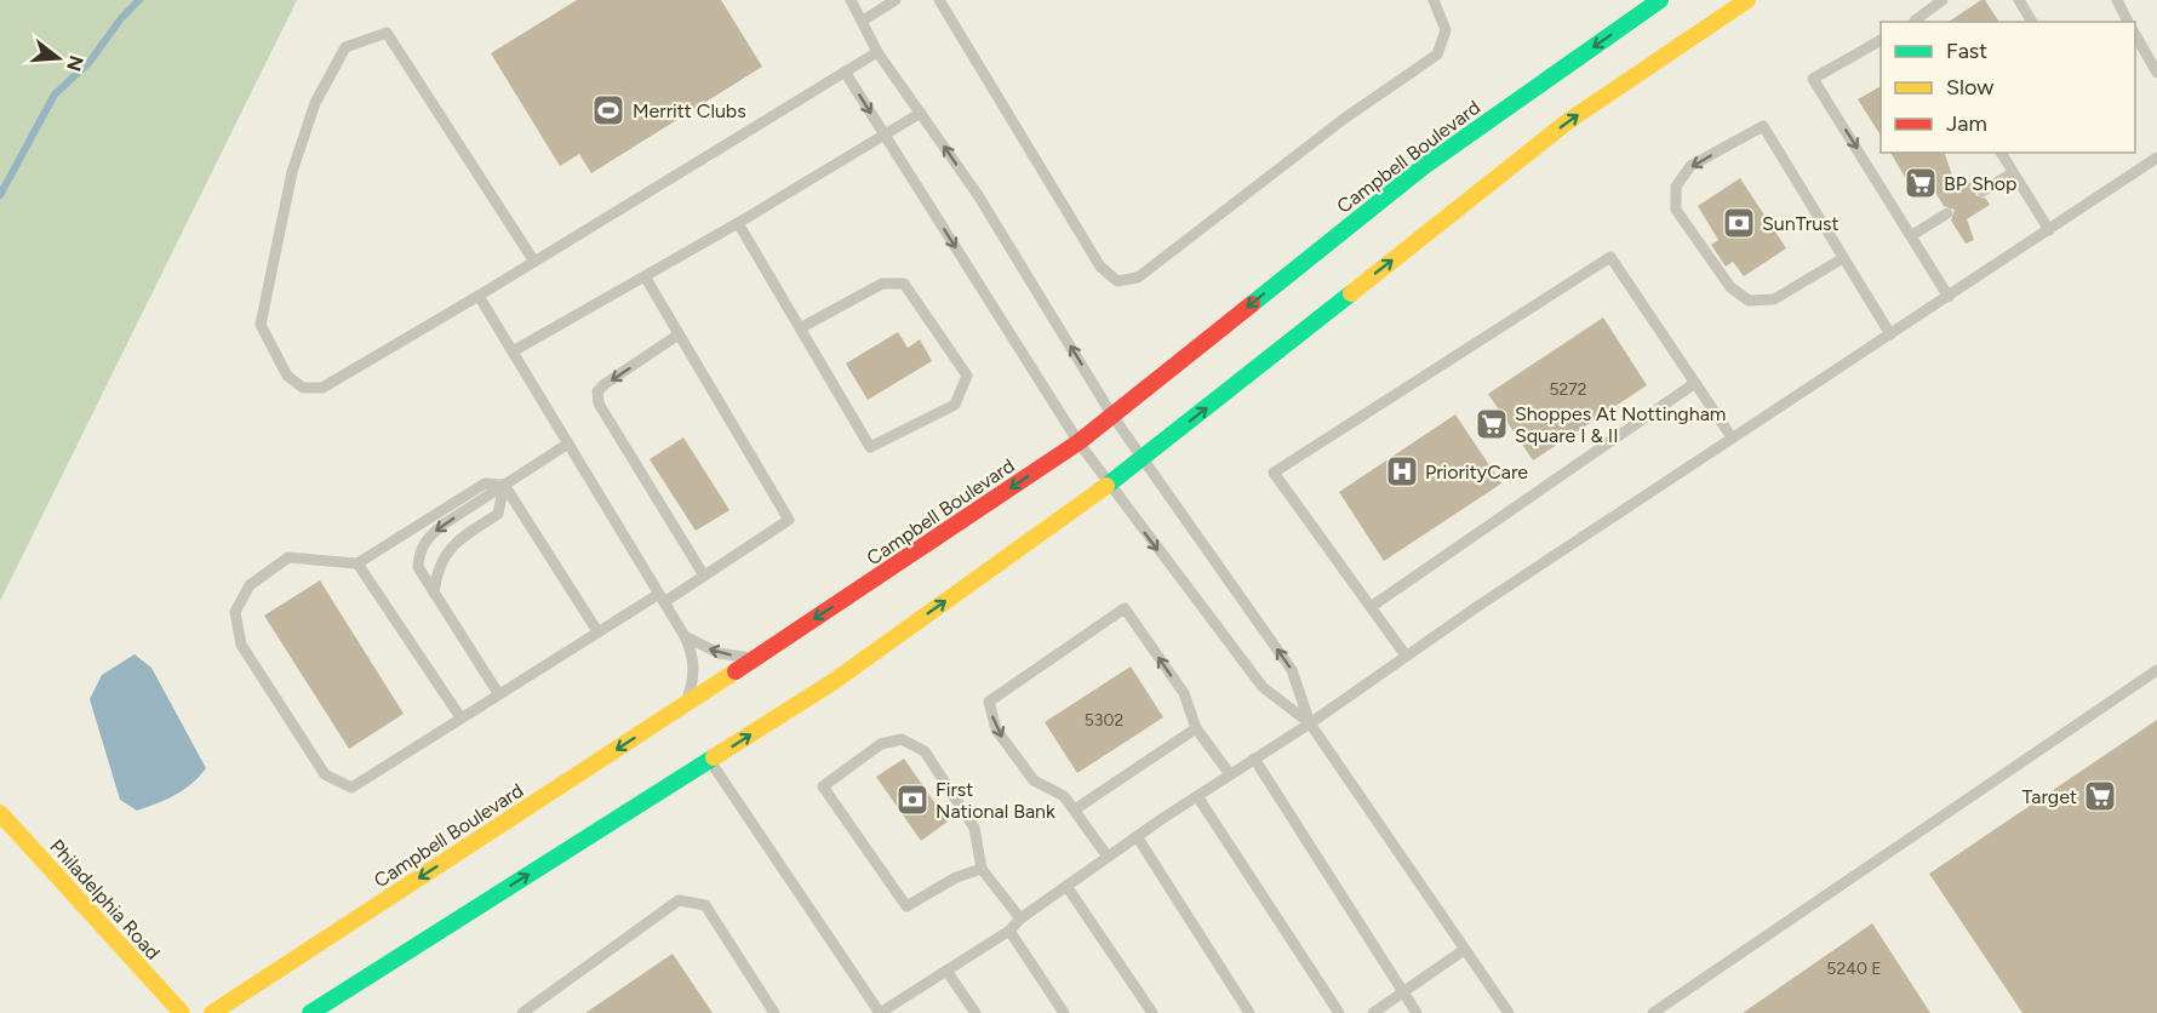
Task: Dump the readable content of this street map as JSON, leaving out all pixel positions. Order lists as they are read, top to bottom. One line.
{"streets":{"main road":["Campbell Boulevard","Philadelphia Road"]},"places":{"sports":["Merritt Clubs"],"supermarket":["BP Shop","Shoppes At Nottingham Square I & II","Target"],"bank":["SunTrust","First National Bank"],"hospital":["PriorityCare"]},"house_numbers":["5272","5302","5240 E"],"legend":["Fast","Slow","Jam"],"north":"right"}
